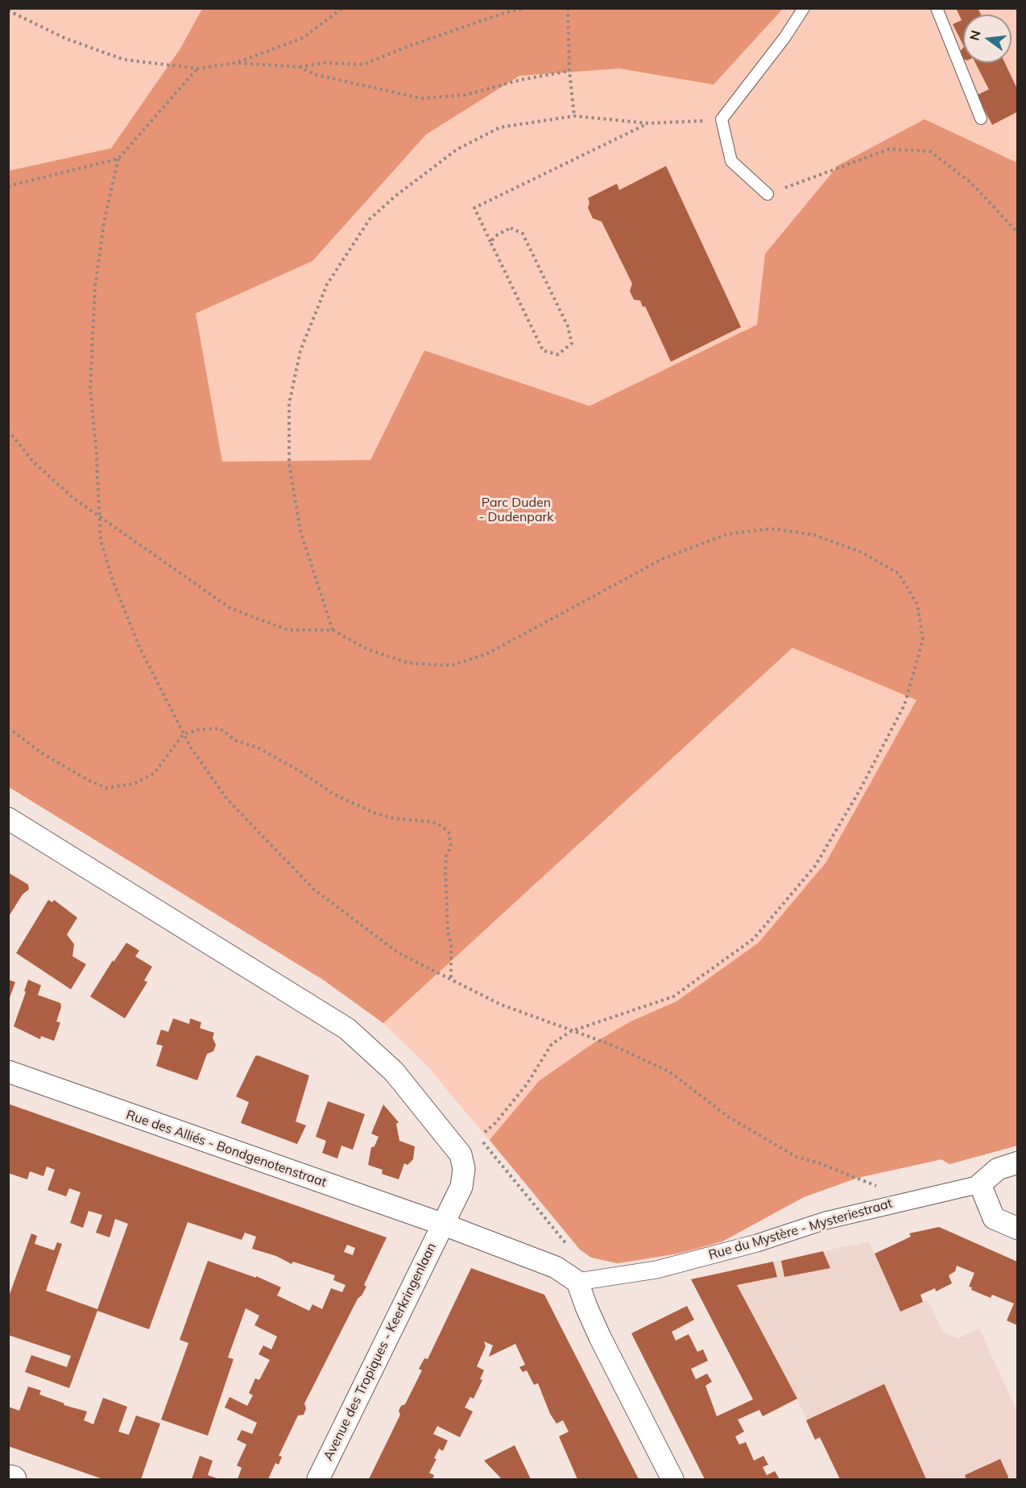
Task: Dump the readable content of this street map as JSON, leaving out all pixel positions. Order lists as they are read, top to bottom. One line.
{"streets":{"street":["Rue des Alliés - Bondgenotenstraat","Rue du Mystère - Mysteriestraat","Avenue des Tropiques - Keerkringenlaan"]},"crossings":[["Rue des Alliés - Bondgenotenstraat","Rue du Mystère - Mysteriestraat"],["Rue des Alliés - Bondgenotenstraat","Avenue des Tropiques - Keerkringenlaan"]],"parks":["Parc Duden - Dudenpark"],"north":"left"}
